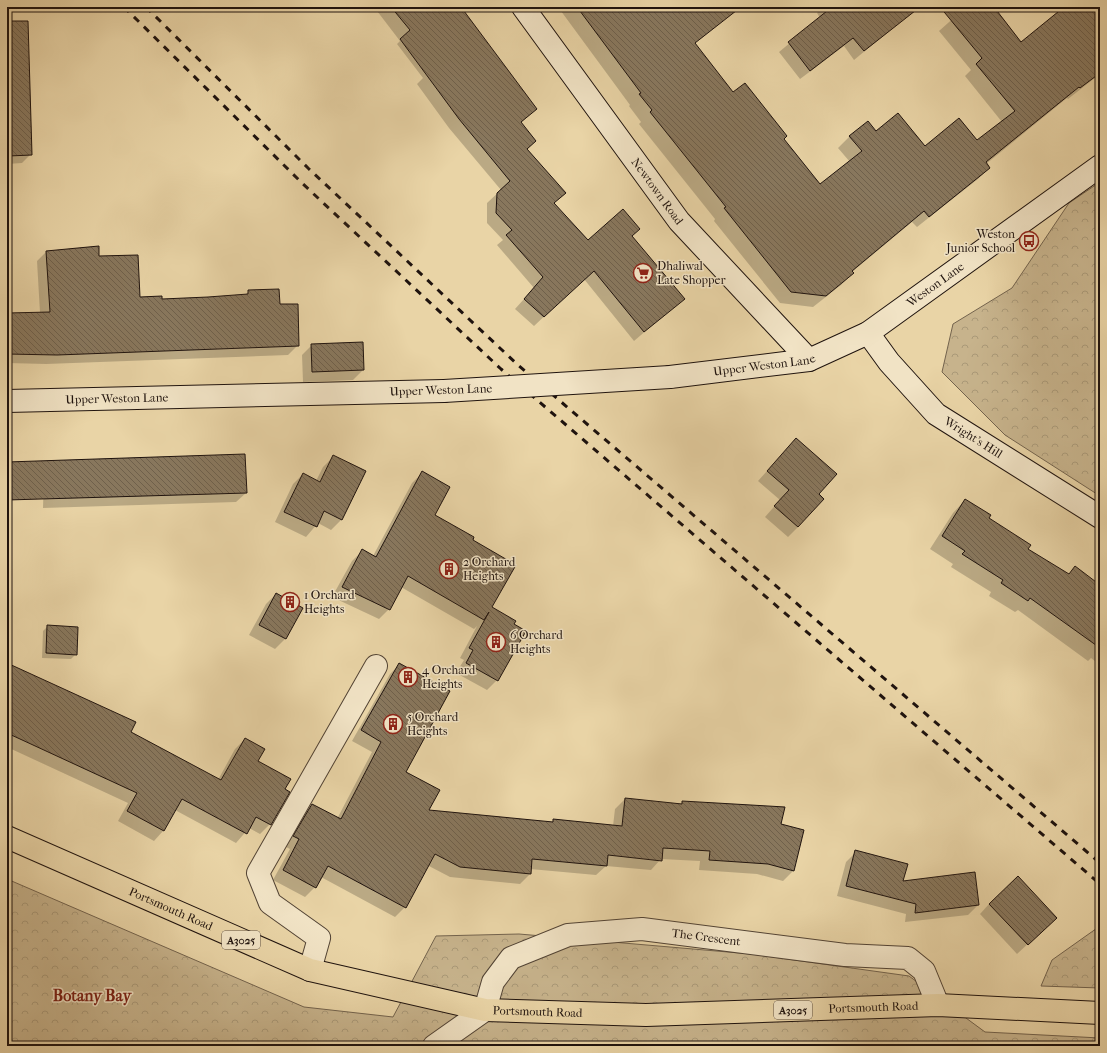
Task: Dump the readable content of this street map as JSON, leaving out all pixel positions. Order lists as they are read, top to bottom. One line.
{"streets":{"main road":["Portsmouth Road","A3025"],"street":["Newtown Road","Weston Lane","Upper Weston Lane","Wright's Hill","The Crescent"]},"crossings":[["Newtown Road","Upper Weston Lane"],["Weston Lane","Upper Weston Lane"],["Weston Lane","Wright's Hill"],["Upper Weston Lane","Wright's Hill"],["Portsmouth Road","The Crescent"]],"districts":["Botany Bay"],"places":{"bus stop":["Weston Junior School"],"supermarket":["Dhaliwal Late Shopper"],"building":["2 Orchard Heights","1 Orchard Heights","6 Orchard Heights","4 Orchard Heights","5 Orchard Heights"]}}
